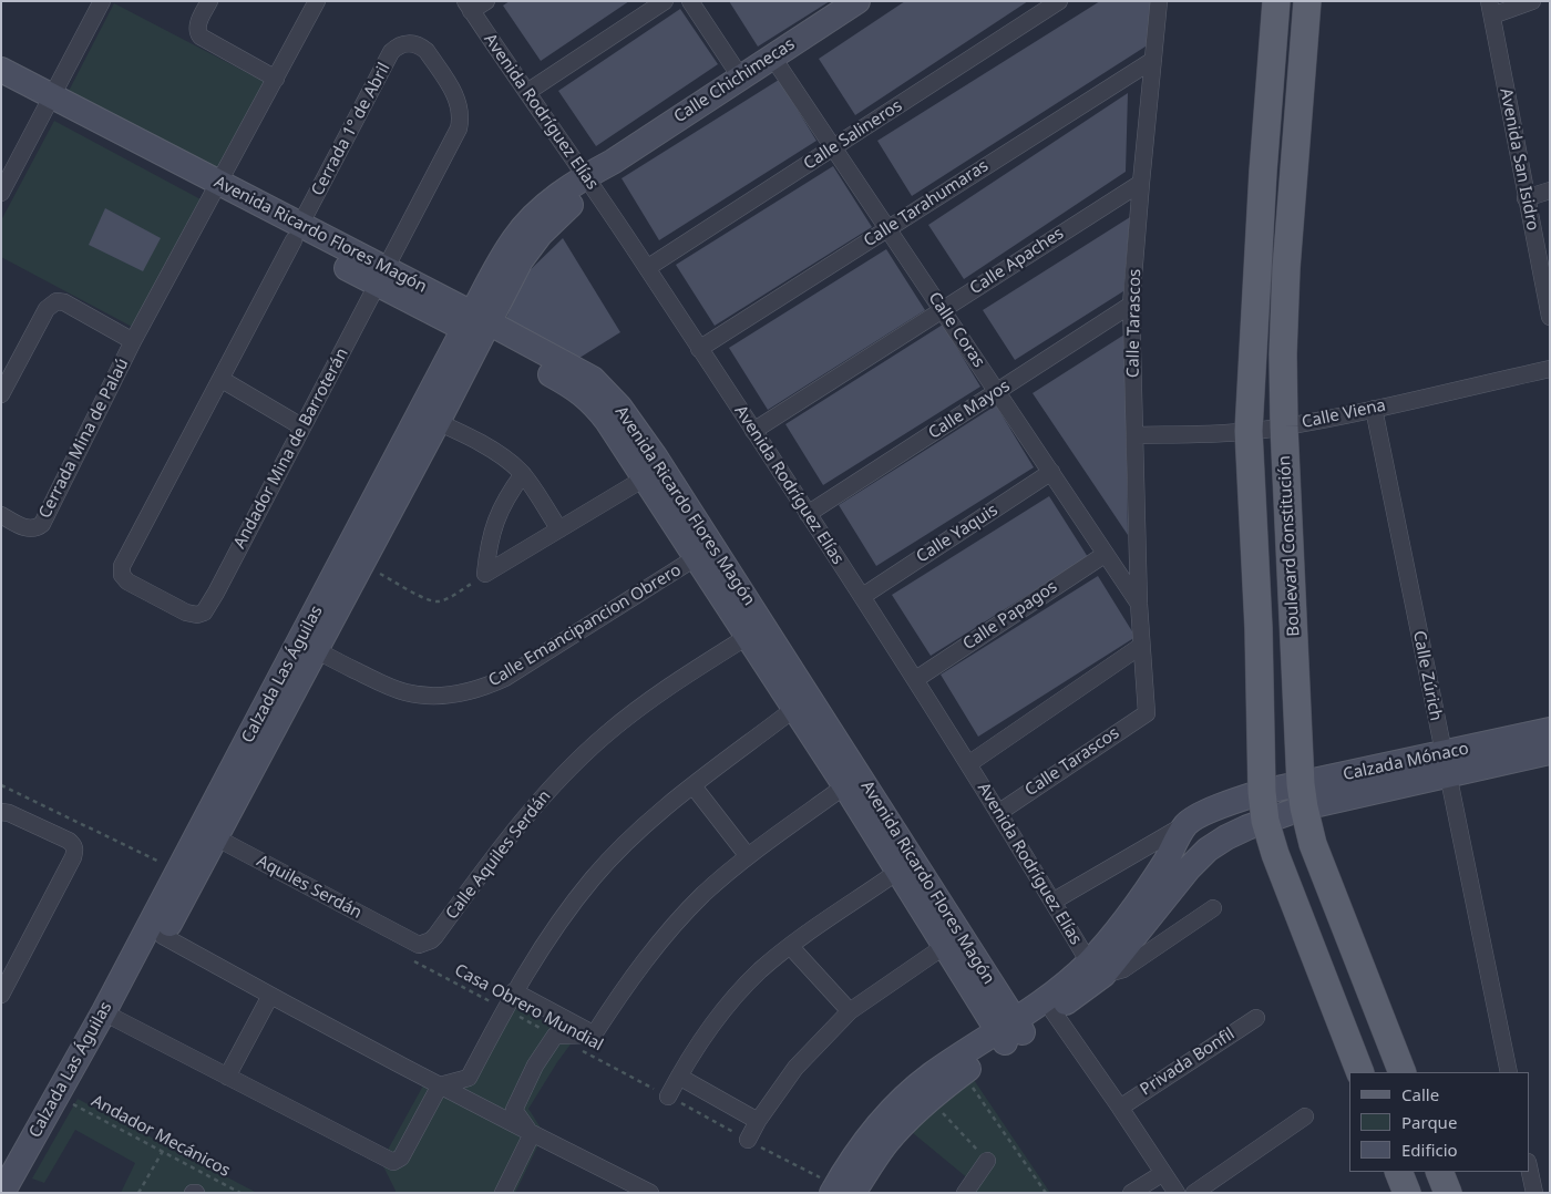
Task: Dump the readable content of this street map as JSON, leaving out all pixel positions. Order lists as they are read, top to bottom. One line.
{"streets":{"main road":["Boulevard Constitución"],"street":["Calle Chichimecas","Avenida Rodríguez Elías","Cerrada 1° de Abril","Calle Salineros","Avenida San Isidro","Calle Tarahumaras","Avenida Ricardo Flores Magón","Calle Apaches","Calle Tarascos","Calle Coras","Calle Mayos","Calle Viena","Cerrada Mina de Palaú","Andador Mina de Barroterán","Calle Yaquis","Calle Papagos","Calle Emancipancion Obrero","Calzada Las Águilas","Calle Zúrich","Calzada Mónaco","Calle Aquiles Serdán","Aquiles Serdán","Privada Bonfil"],"path":["Casa Obrero Mundial","Andador Mecánicos"]},"crossings":[["Calle Chichimecas","Avenida Rodríguez Elías"],["Calle Chichimecas","Calle Coras"],["Calle Chichimecas","Calzada Las Águilas"],["Avenida Rodríguez Elías","Calle Salineros"],["Avenida Rodríguez Elías","Calle Tarahumaras"],["Avenida Rodríguez Elías","Calle Apaches"],["Avenida Rodríguez Elías","Calle Tarascos"],["Avenida Rodríguez Elías","Calle Mayos"],["Avenida Rodríguez Elías","Calle Yaquis"],["Avenida Rodríguez Elías","Calle Papagos"],["Avenida Rodríguez Elías","Calzada Las Águilas"],["Avenida Rodríguez Elías","Calzada Mónaco"],["Cerrada 1° de Abril","Avenida Ricardo Flores Magón"],["Cerrada 1° de Abril","Andador Mina de Barroterán"],["Calle Salineros","Calle Coras"],["Calle Tarahumaras","Calle Tarascos"],["Calle Tarahumaras","Calle Coras"],["Avenida Ricardo Flores Magón","Cerrada Mina de Palaú"],["Avenida Ricardo Flores Magón","Andador Mina de Barroterán"],["Avenida Ricardo Flores Magón","Calle Emancipancion Obrero"],["Avenida Ricardo Flores Magón","Calzada Las Águilas"],["Avenida Ricardo Flores Magón","Calle Aquiles Serdán"],["Calle Apaches","Calle Tarascos"],["Calle Apaches","Calle Coras"],["Calle Tarascos","Calle Coras"],["Calle Tarascos","Calle Mayos"],["Calle Tarascos","Calle Viena"],["Calle Coras","Calle Mayos"],["Calle Coras","Calle Yaquis"],["Calle Coras","Calle Papagos"],["Calle Viena","Boulevard Constitución"],["Calle Viena","Calle Zúrich"],["Boulevard Constitución","Calzada Mónaco"],["Calle Emancipancion Obrero","Calzada Las Águilas"],["Calzada Las Águilas","Aquiles Serdán"],["Calzada Las Águilas","Andador Mecánicos"],["Calle Zúrich","Calzada Mónaco"],["Calle Aquiles Serdán","Aquiles Serdán"],["Calle Aquiles Serdán","Casa Obrero Mundial"],["Aquiles Serdán","Casa Obrero Mundial"]],"legend":["Calle","Parque","Edificio"]}
